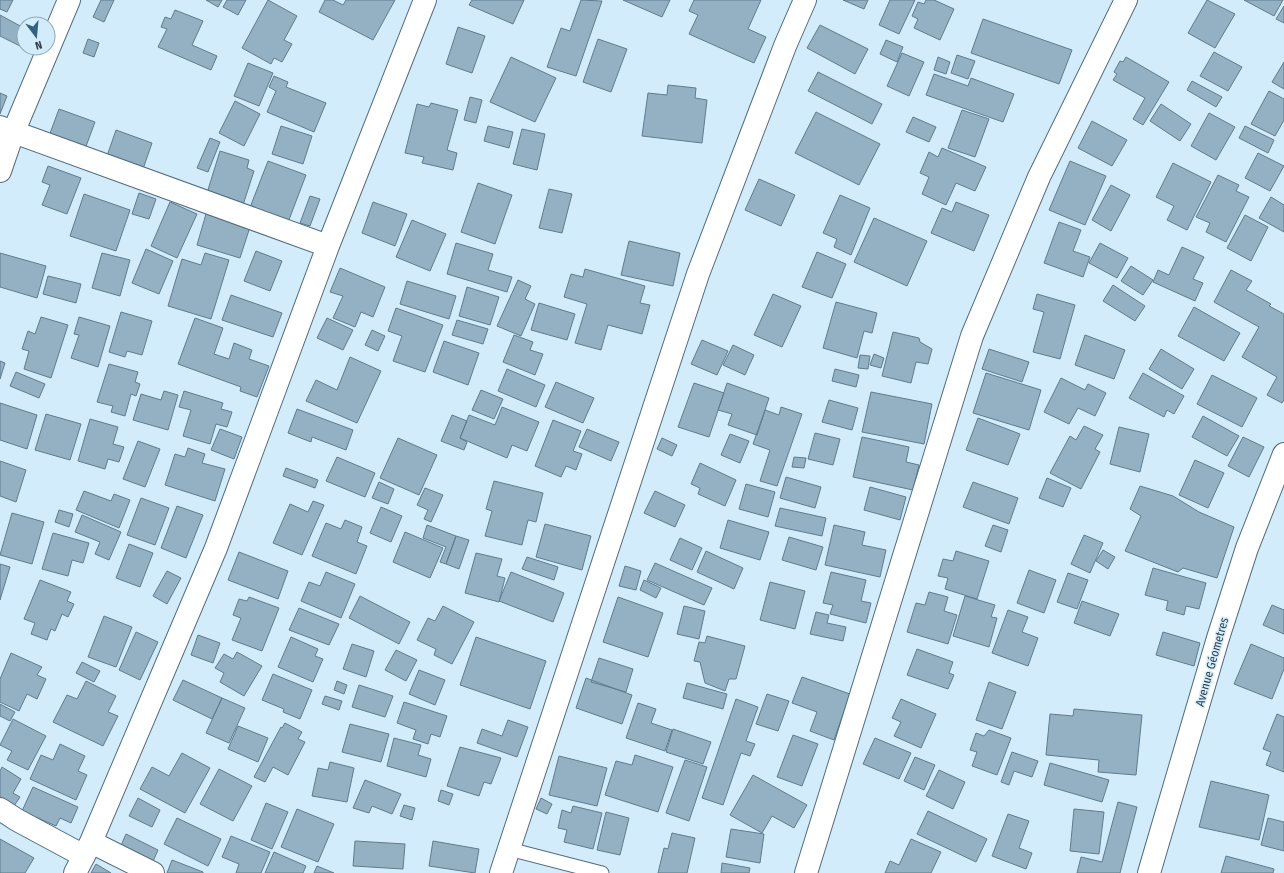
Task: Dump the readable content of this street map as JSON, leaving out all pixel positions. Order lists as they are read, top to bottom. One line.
{"streets":{"street":["Avenue Géometres"]},"north":"bottom"}
